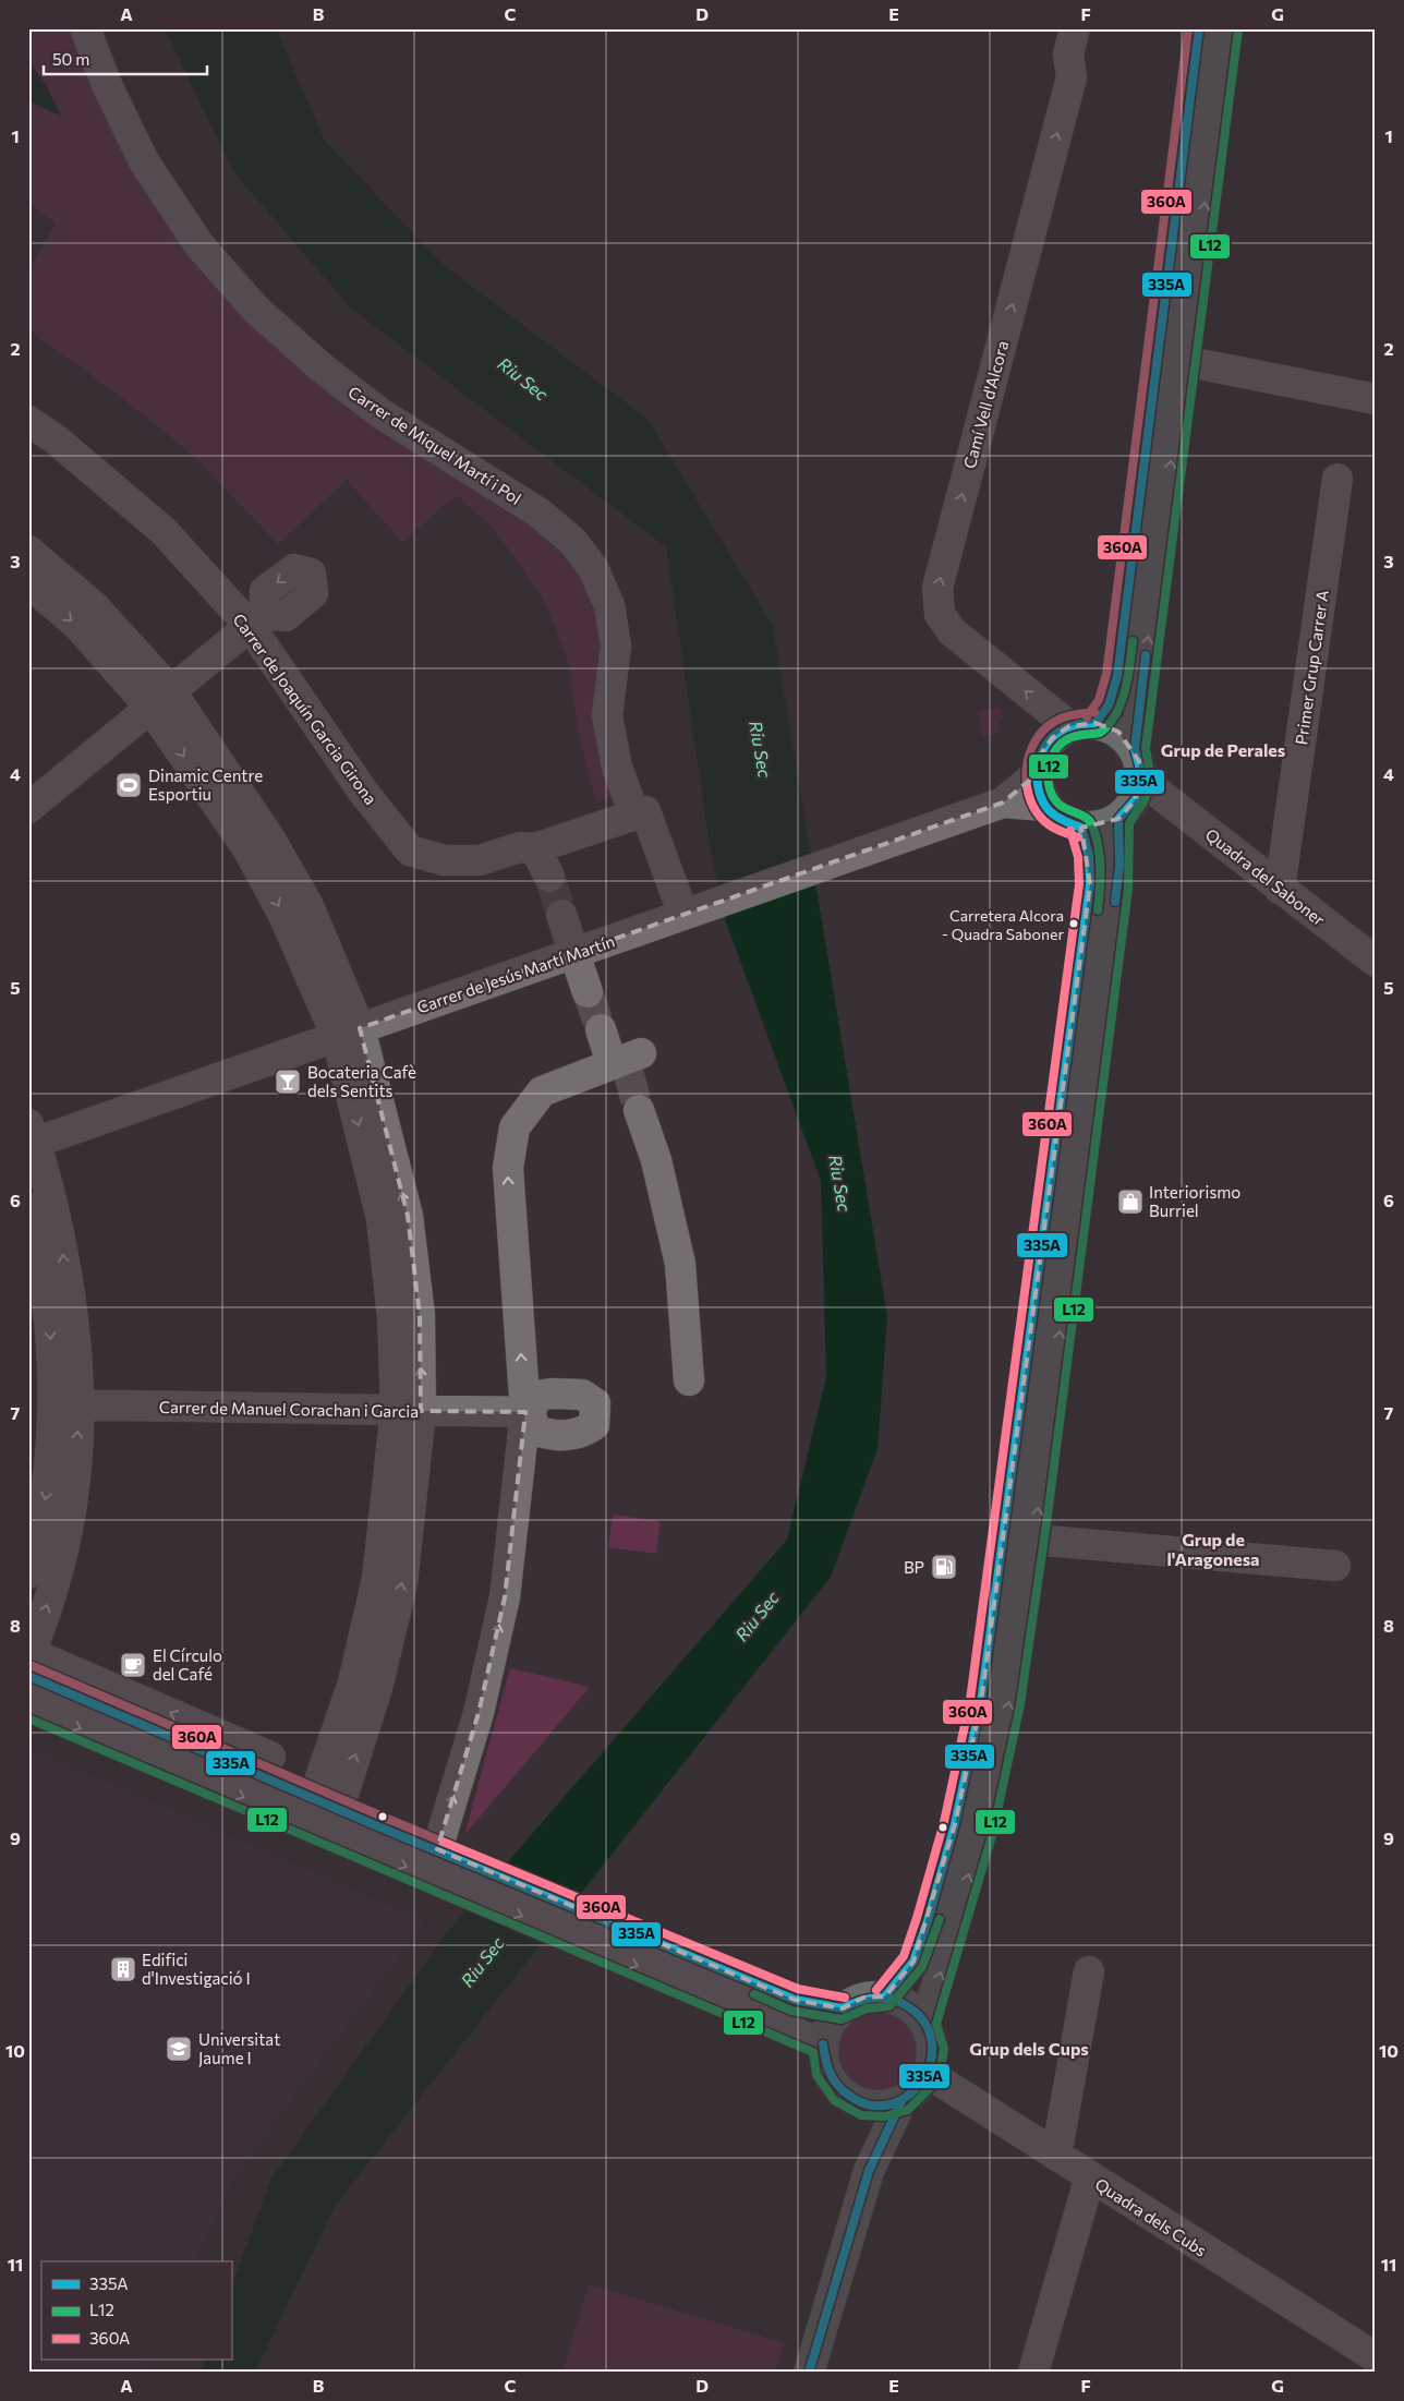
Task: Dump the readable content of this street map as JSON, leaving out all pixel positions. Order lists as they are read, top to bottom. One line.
{"streets":{"street":["Camí Vell d'Alcora","Carrer de Miquel Martí i Pol","Primer Grup Carrer A","Carrer de Joaquín Garcia Girona","Quadra del Saboner","Carrer de Jesús Martí Martín","Carrer de Manuel Corachan i Garcia","Quadra dels Cubs"]},"crossings":[["Camí Vell d'Alcora","Quadra del Saboner"],["Camí Vell d'Alcora","Carrer de Jesús Martí Martín"],["Carrer de Miquel Martí i Pol","Carrer de Joaquín Garcia Girona"],["Carrer de Miquel Martí i Pol","Carrer de Jesús Martí Martín"],["Primer Grup Carrer A","Quadra del Saboner"],["Quadra del Saboner","Carrer de Jesús Martí Martín"]],"one_way":["Camí Vell d'Alcora"],"districts":["Grup de Perales","Grup de l'Aragonesa","Grup dels Cups"],"water":["Riu Sec"],"places":{"sports":["Dinamic Centre Esportiu"],"other":["Carretera Alcora - Quadra Saboner"],"bar":["Bocateria Cafè dels Sentits"],"shop":["Interiorismo Burriel"],"fuel station":["BP"],"cafe":["El Círculo del Café"],"building":["Edifici d'Investigació I"],"school or university":["Universitat Jaume I"]},"lines":["transit line 335A","transit line 360A","transit line L12"],"legend":["335A","L12","360A"],"scale_bar":"50 m","grid":{"columns":["A","B","C","D","E","F","G"],"rows":["1","2","3","4","5","6","7","8","9","10","11"]}}
